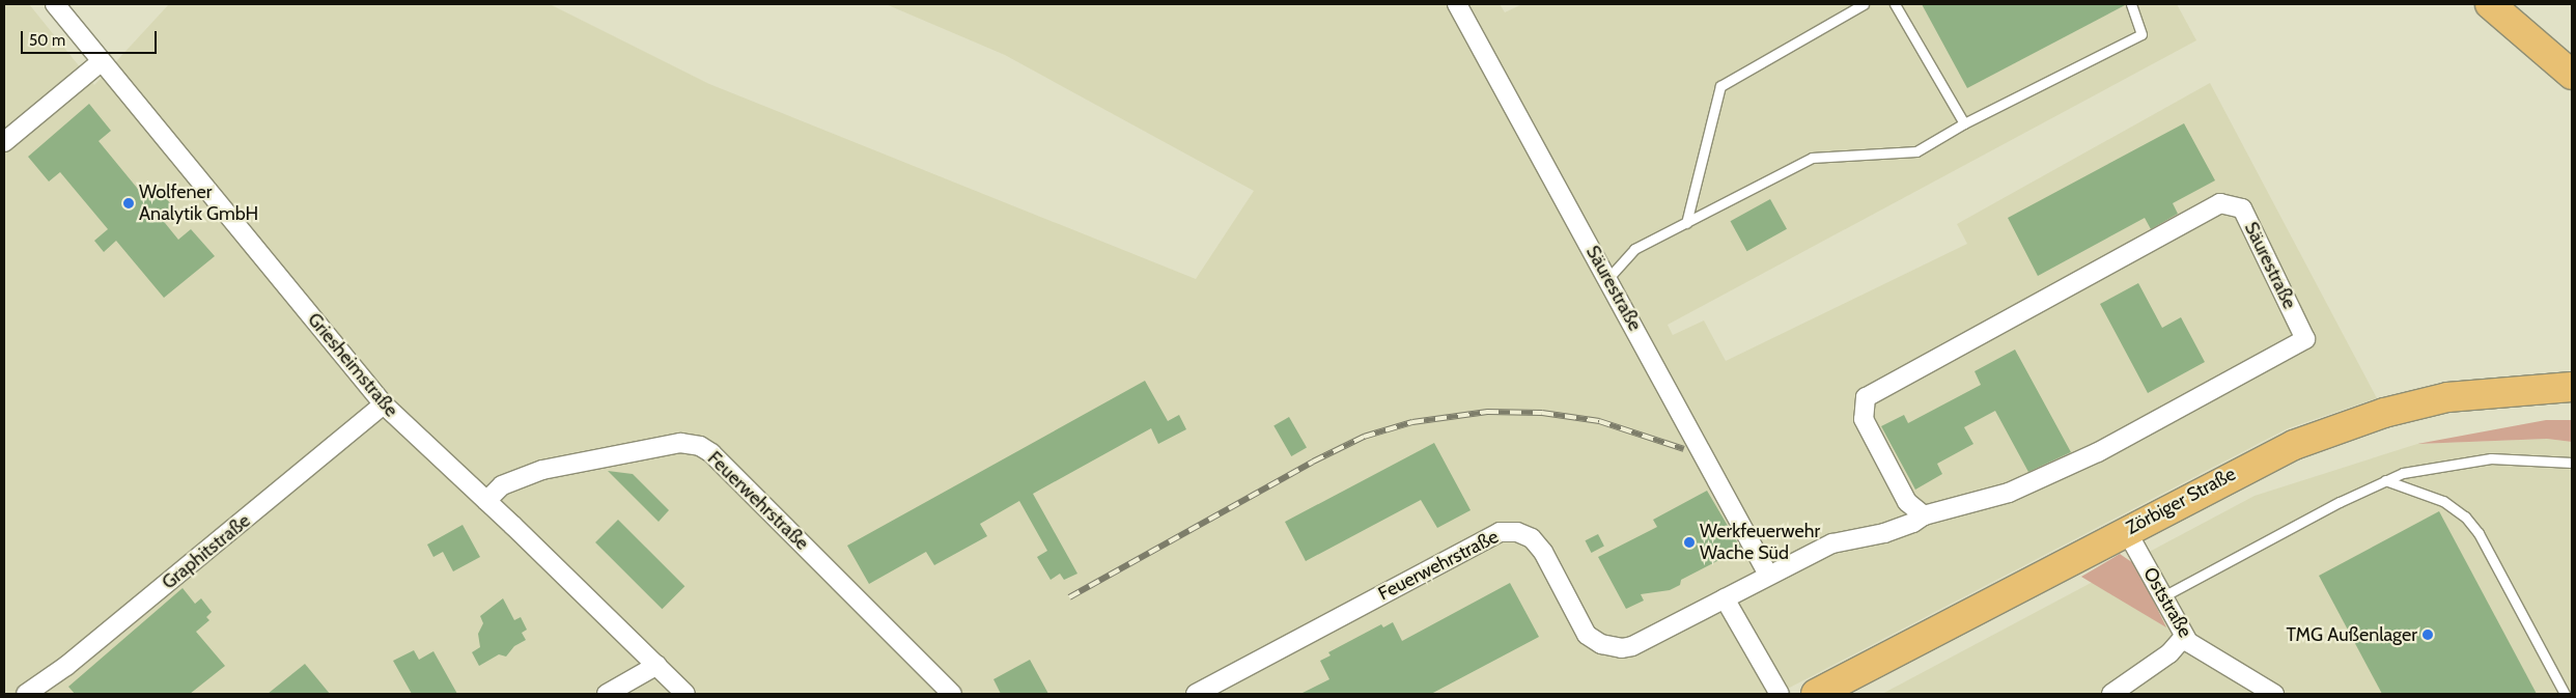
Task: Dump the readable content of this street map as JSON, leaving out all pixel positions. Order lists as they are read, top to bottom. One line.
{"streets":{"main road":["Zörbiger Straße"],"street":["Säurestraße","Griesheimstraße","Feuerwehrstraße","Graphitstraße","Oststraße"]},"crossings":[["Säurestraße","Feuerwehrstraße"],["Griesheimstraße","Feuerwehrstraße"],["Griesheimstraße","Graphitstraße"],["Zörbiger Straße","Oststraße"]],"places":["Wolfener Analytik GmbH","Werkfeuerwehr Wache Süd","TMG Außenlager"],"scale_bar":"50 m"}
